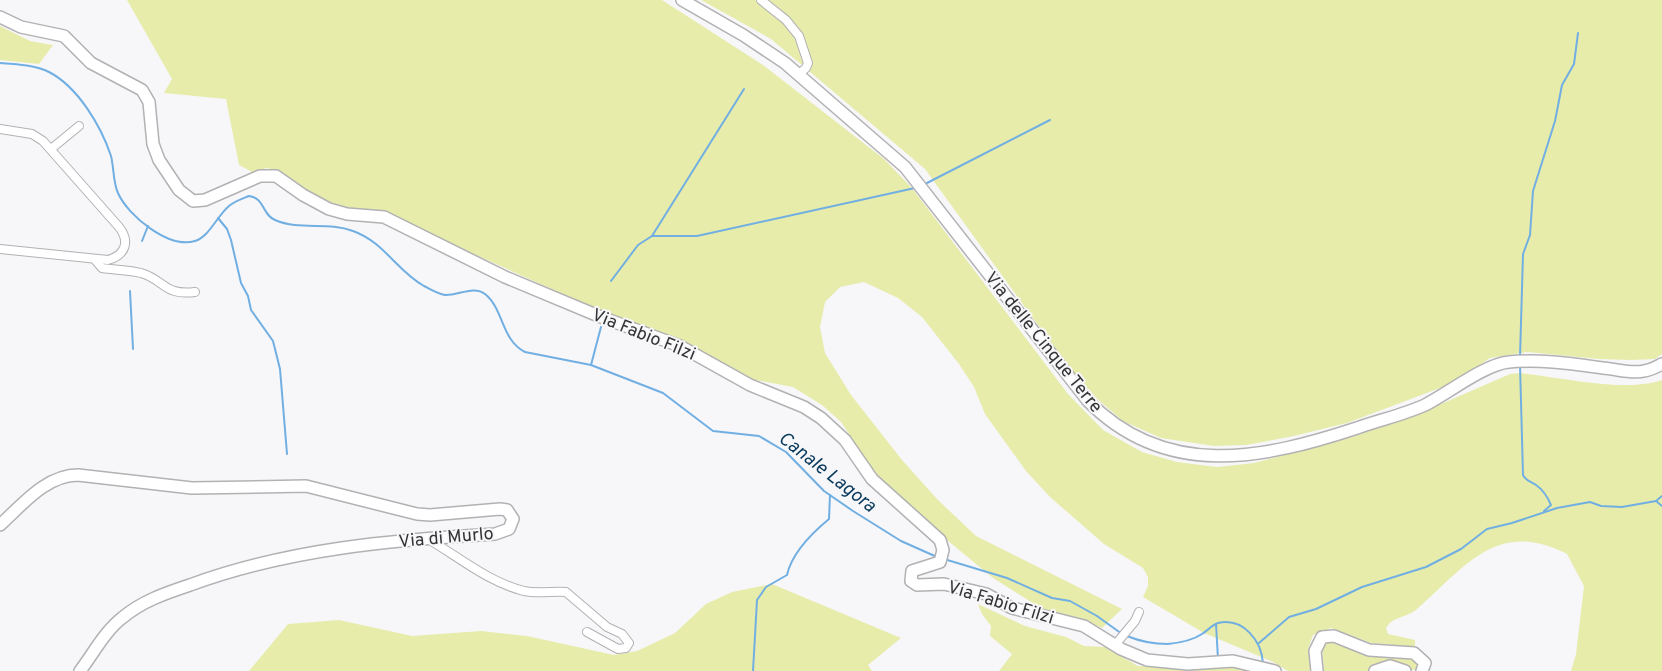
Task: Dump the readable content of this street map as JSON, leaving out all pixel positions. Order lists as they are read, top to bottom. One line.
{"streets":{"street":["Via Fabio Filzi","Via delle Cinque Terre","Via di Murlo"]},"water":["Canale Lagora"]}
